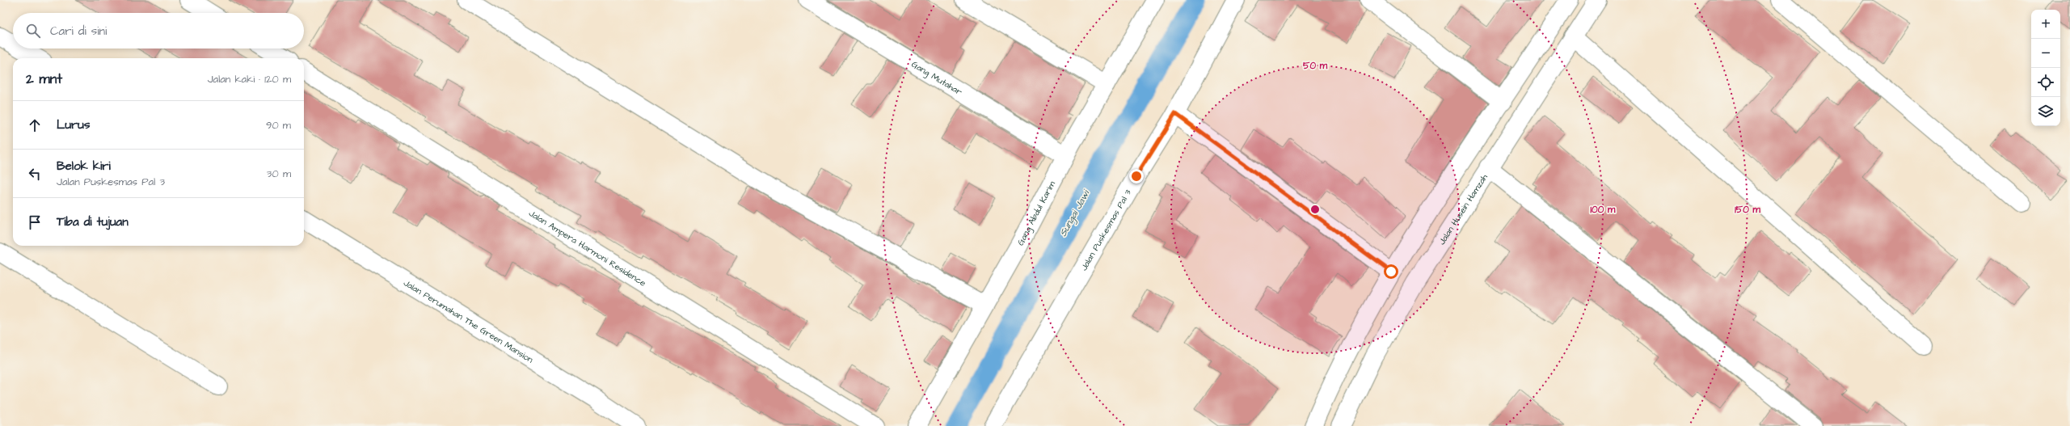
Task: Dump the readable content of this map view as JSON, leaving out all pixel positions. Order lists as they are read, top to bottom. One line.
{"streets":{"street":["Gang Mutahar","Jalan Husein Hamzah","Gang Abdul Karim","Jalan Puskesmas Pal 3","Jalan Ampera Harmoni Residence","Jalan Perumahan The Green Mansion"]},"crossings":[["Gang Mutahar","Gang Abdul Karim"]],"water":["Sungai Jawi"],"page":{"map_buttons":["+","−"],"search":"Cari di sini","heading":["2 mnt","Jalan kaki · 120 m"],"list":[["Lurus","90 m"],["Belok kiri","Jalan Puskesmas Pal 3","30 m"],"Tiba di tujuan"]},"rings":["50 m","100 m","150 m"]}
